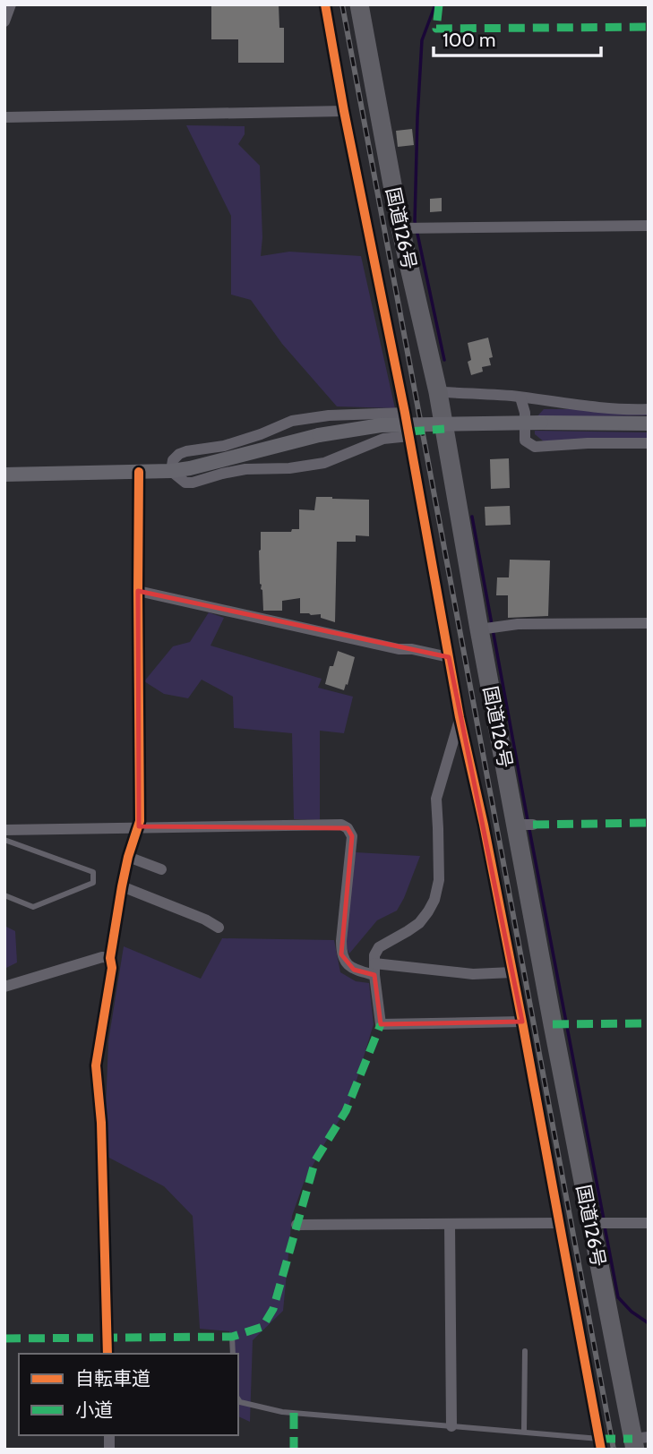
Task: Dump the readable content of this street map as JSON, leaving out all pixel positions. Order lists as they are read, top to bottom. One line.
{"streets":{"highway":["国道126号"]},"legend":["自転車道","小道"],"scale_bar":"100 m"}
